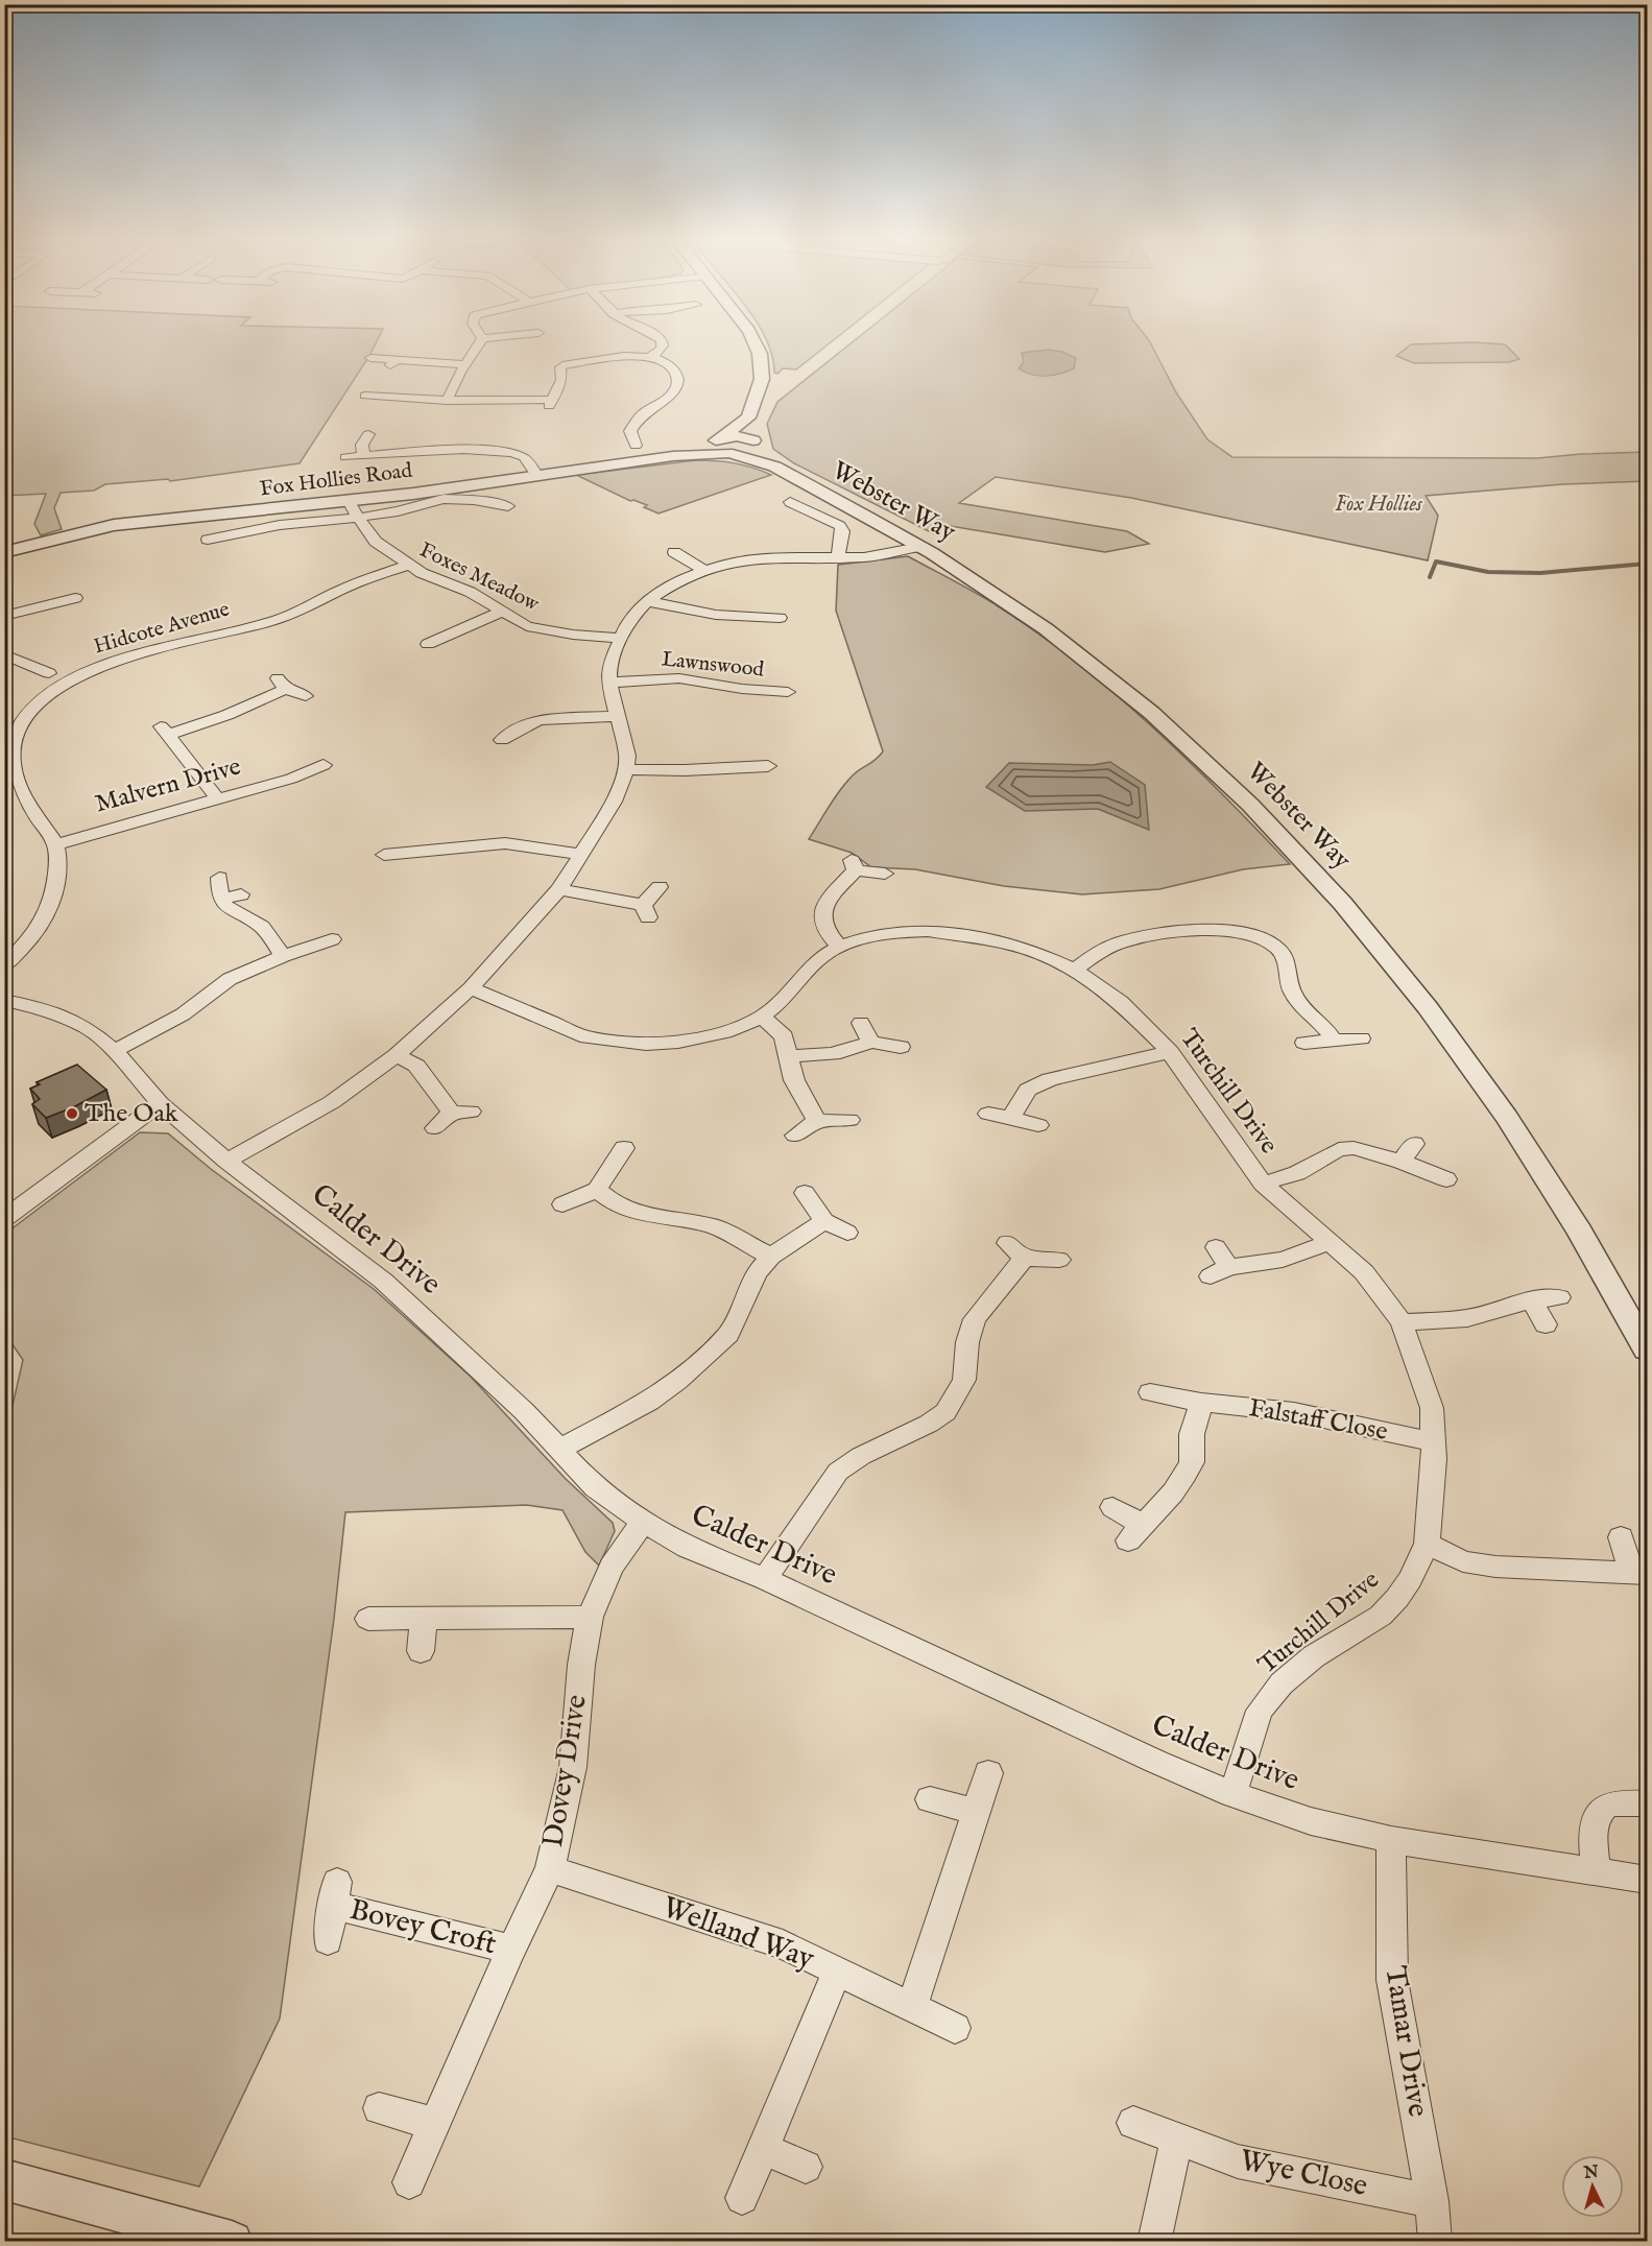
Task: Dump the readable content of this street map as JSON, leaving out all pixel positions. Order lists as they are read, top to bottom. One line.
{"streets":{"street":["Fox Hollies Road","Webster Way","Foxes Meadow","Hidcote Avenue","Lawnswood","Malvern Drive","Turchill Drive","Calder Drive","Falstaff Close","Dovey Drive","Bovey Croft","Welland Way","Tamar Drive","Wye Close"]},"crossings":[["Fox Hollies Road","Webster Way"],["Fox Hollies Road","Foxes Meadow"],["Foxes Meadow","Hidcote Avenue"],["Hidcote Avenue","Malvern Drive"],["Turchill Drive","Calder Drive"],["Turchill Drive","Falstaff Close"],["Calder Drive","Dovey Drive"],["Calder Drive","Tamar Drive"],["Dovey Drive","Bovey Croft"],["Dovey Drive","Welland Way"],["Tamar Drive","Wye Close"]],"parks":["Fox Hollies"],"places":["The Oak"],"north":"top"}
